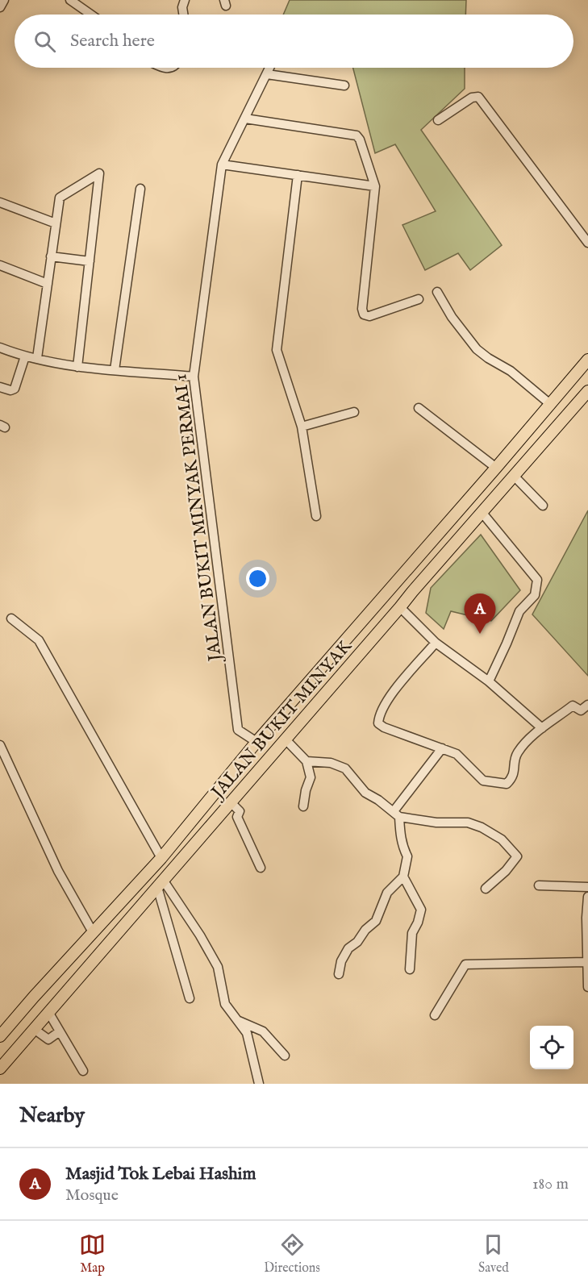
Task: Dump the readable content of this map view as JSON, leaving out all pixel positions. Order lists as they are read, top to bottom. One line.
{"streets":{"main road":["JALAN BUKIT MINYAK"],"street":["JALAN BUKIT MINYAK PERMAI 1"]},"crossings":[["JALAN BUKIT MINYAK PERMAI 1","JALAN BUKIT MINYAK"]],"page":{"search":"Search here","pins":"A","heading":"Nearby","list":[{"mark":"A","name":"Masjid Tok Lebai Hashim","note":"Mosque","value":"180 m"}],"nav":["Map","Directions","Saved"]}}
